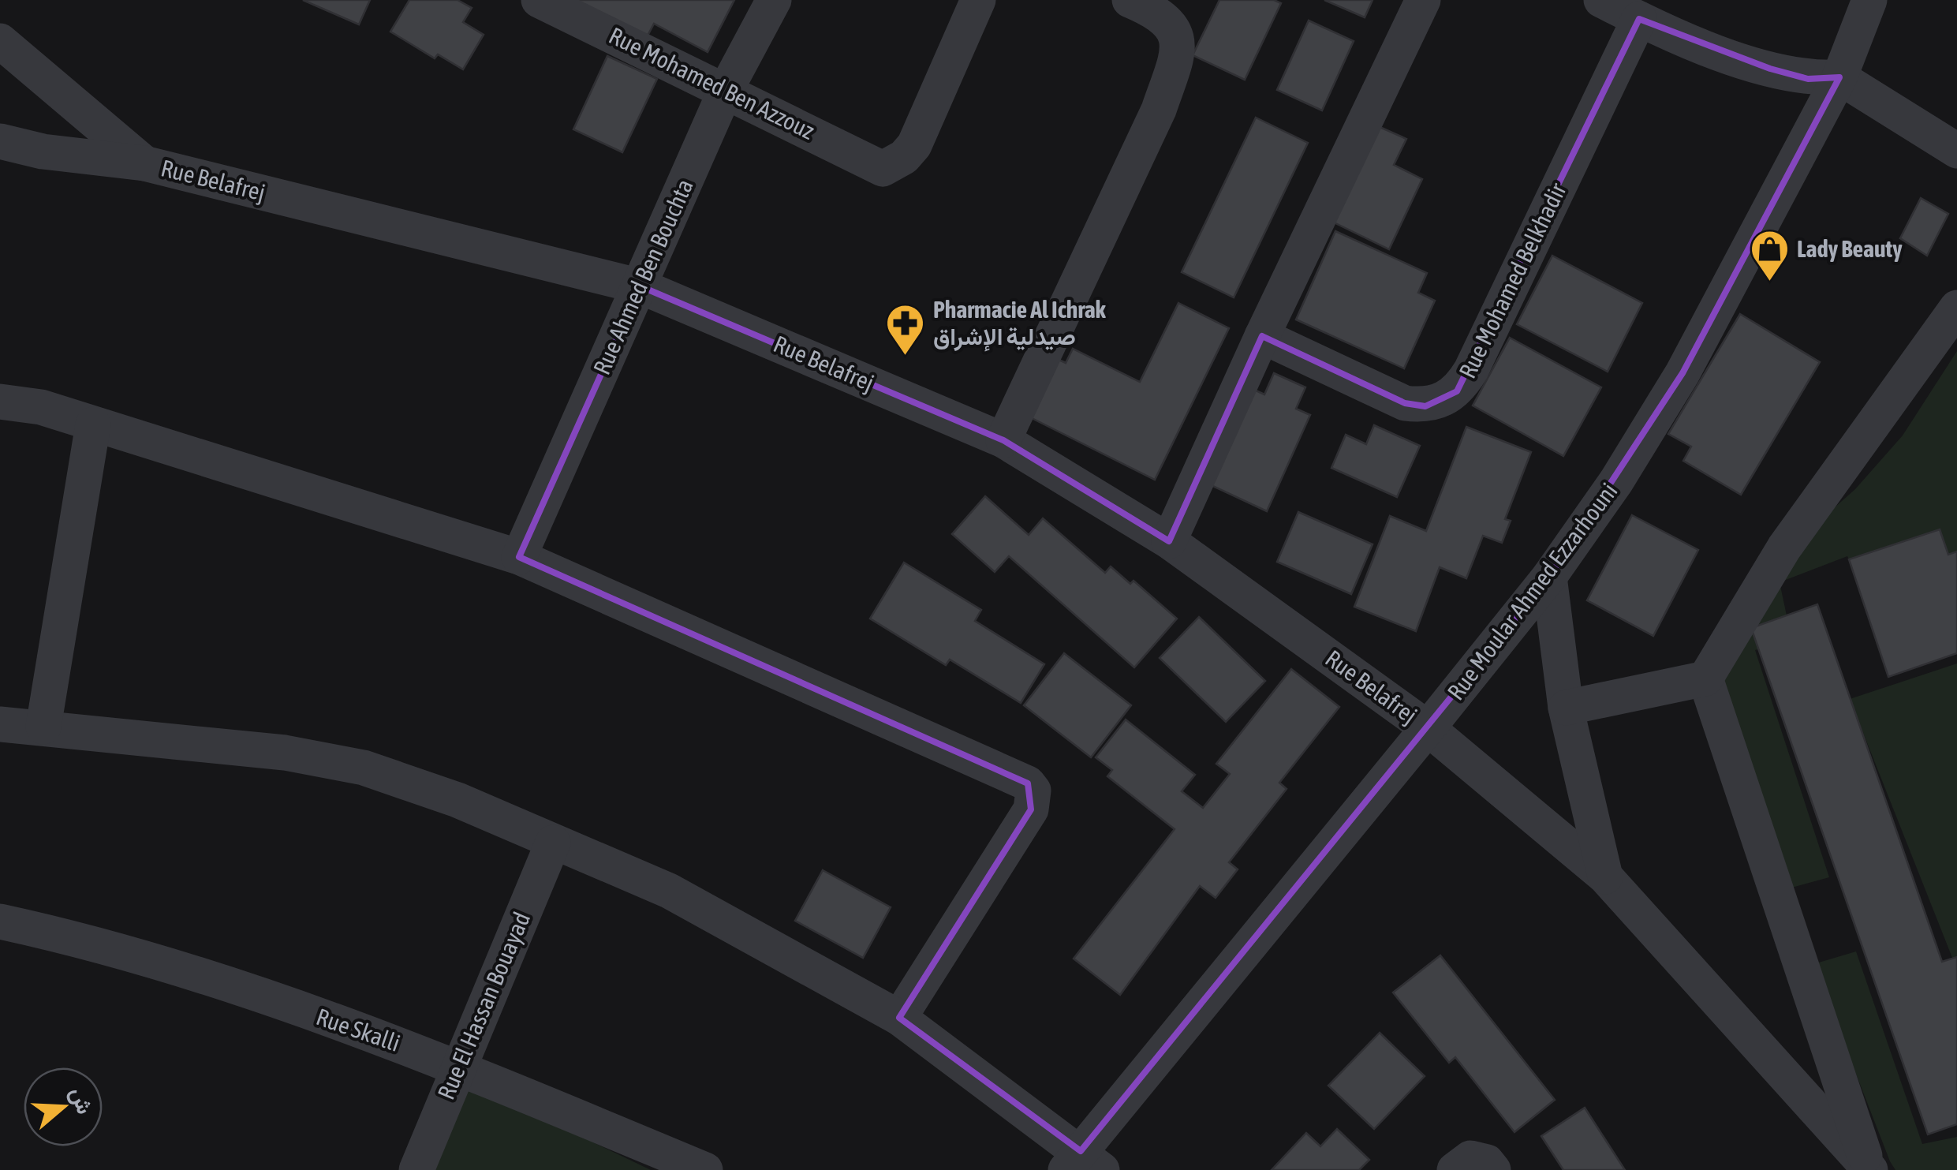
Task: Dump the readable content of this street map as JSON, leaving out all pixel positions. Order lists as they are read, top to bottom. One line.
{"streets":{"street":["Rue Mohamed Ben Azzouz","Rue Belafrej","Rue Ahmed Ben Bouchta","Rue Mohamed Belkhadir","Rue Moular Ahmed Ezzarhouni","Rue El Hassan Bouayad","Rue Skalli"]},"crossings":[["Rue Mohamed Ben Azzouz","Rue Ahmed Ben Bouchta"],["Rue Belafrej","Rue Ahmed Ben Bouchta"],["Rue Belafrej","Rue Moular Ahmed Ezzarhouni"],["Rue El Hassan Bouayad","Rue Skalli"]],"places":{"shop":["Lady Beauty"],"pharmacy":["Pharmacie Al Ichrak صيدلية الإشراق"]},"north":"right"}
